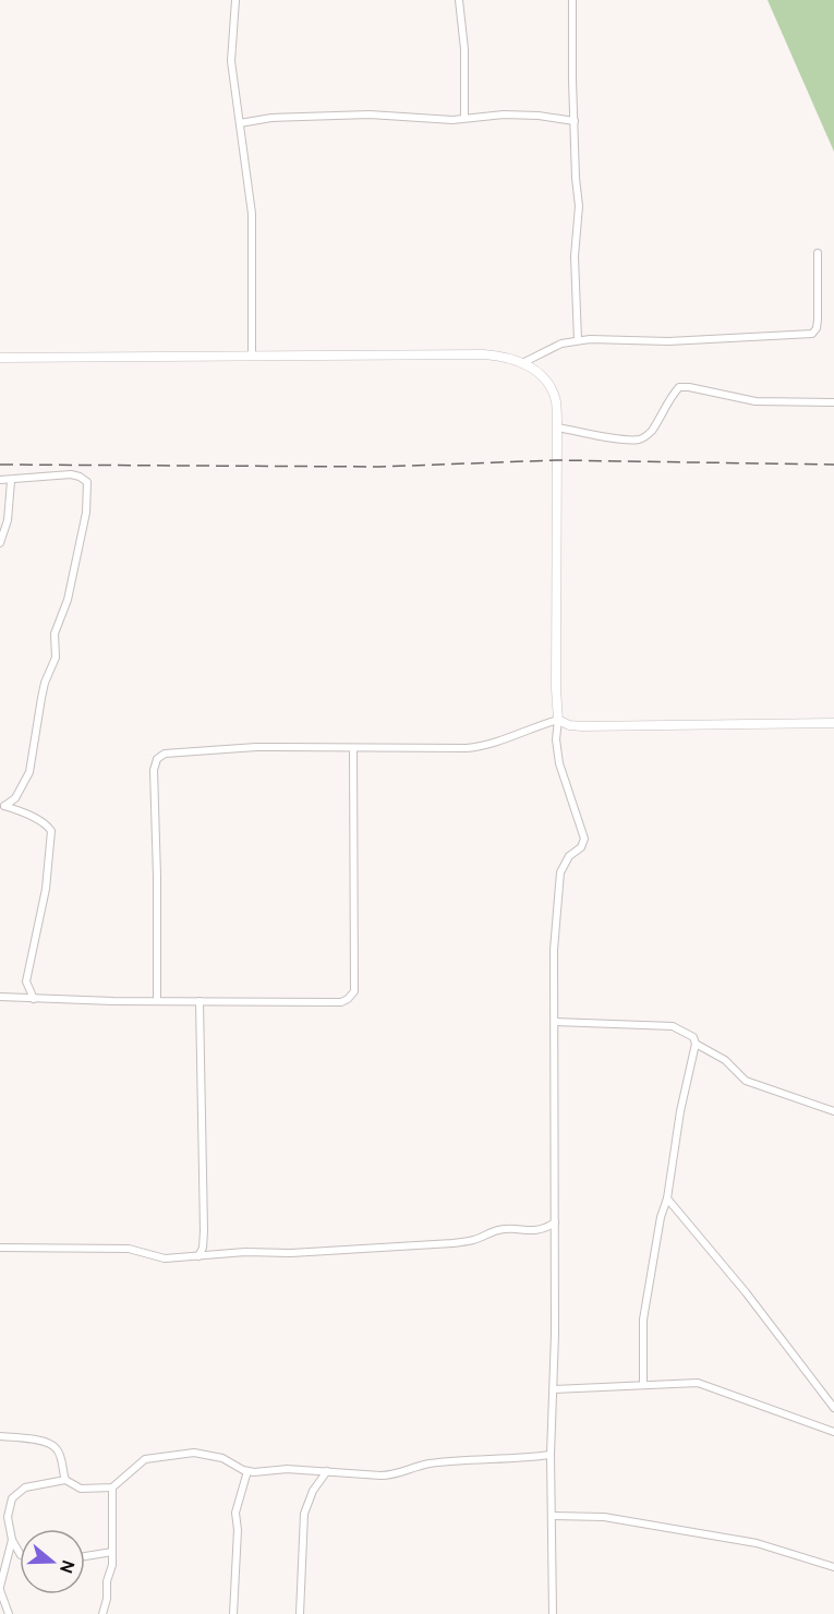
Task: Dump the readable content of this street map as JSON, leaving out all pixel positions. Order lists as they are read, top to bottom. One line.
{"north":"right"}
